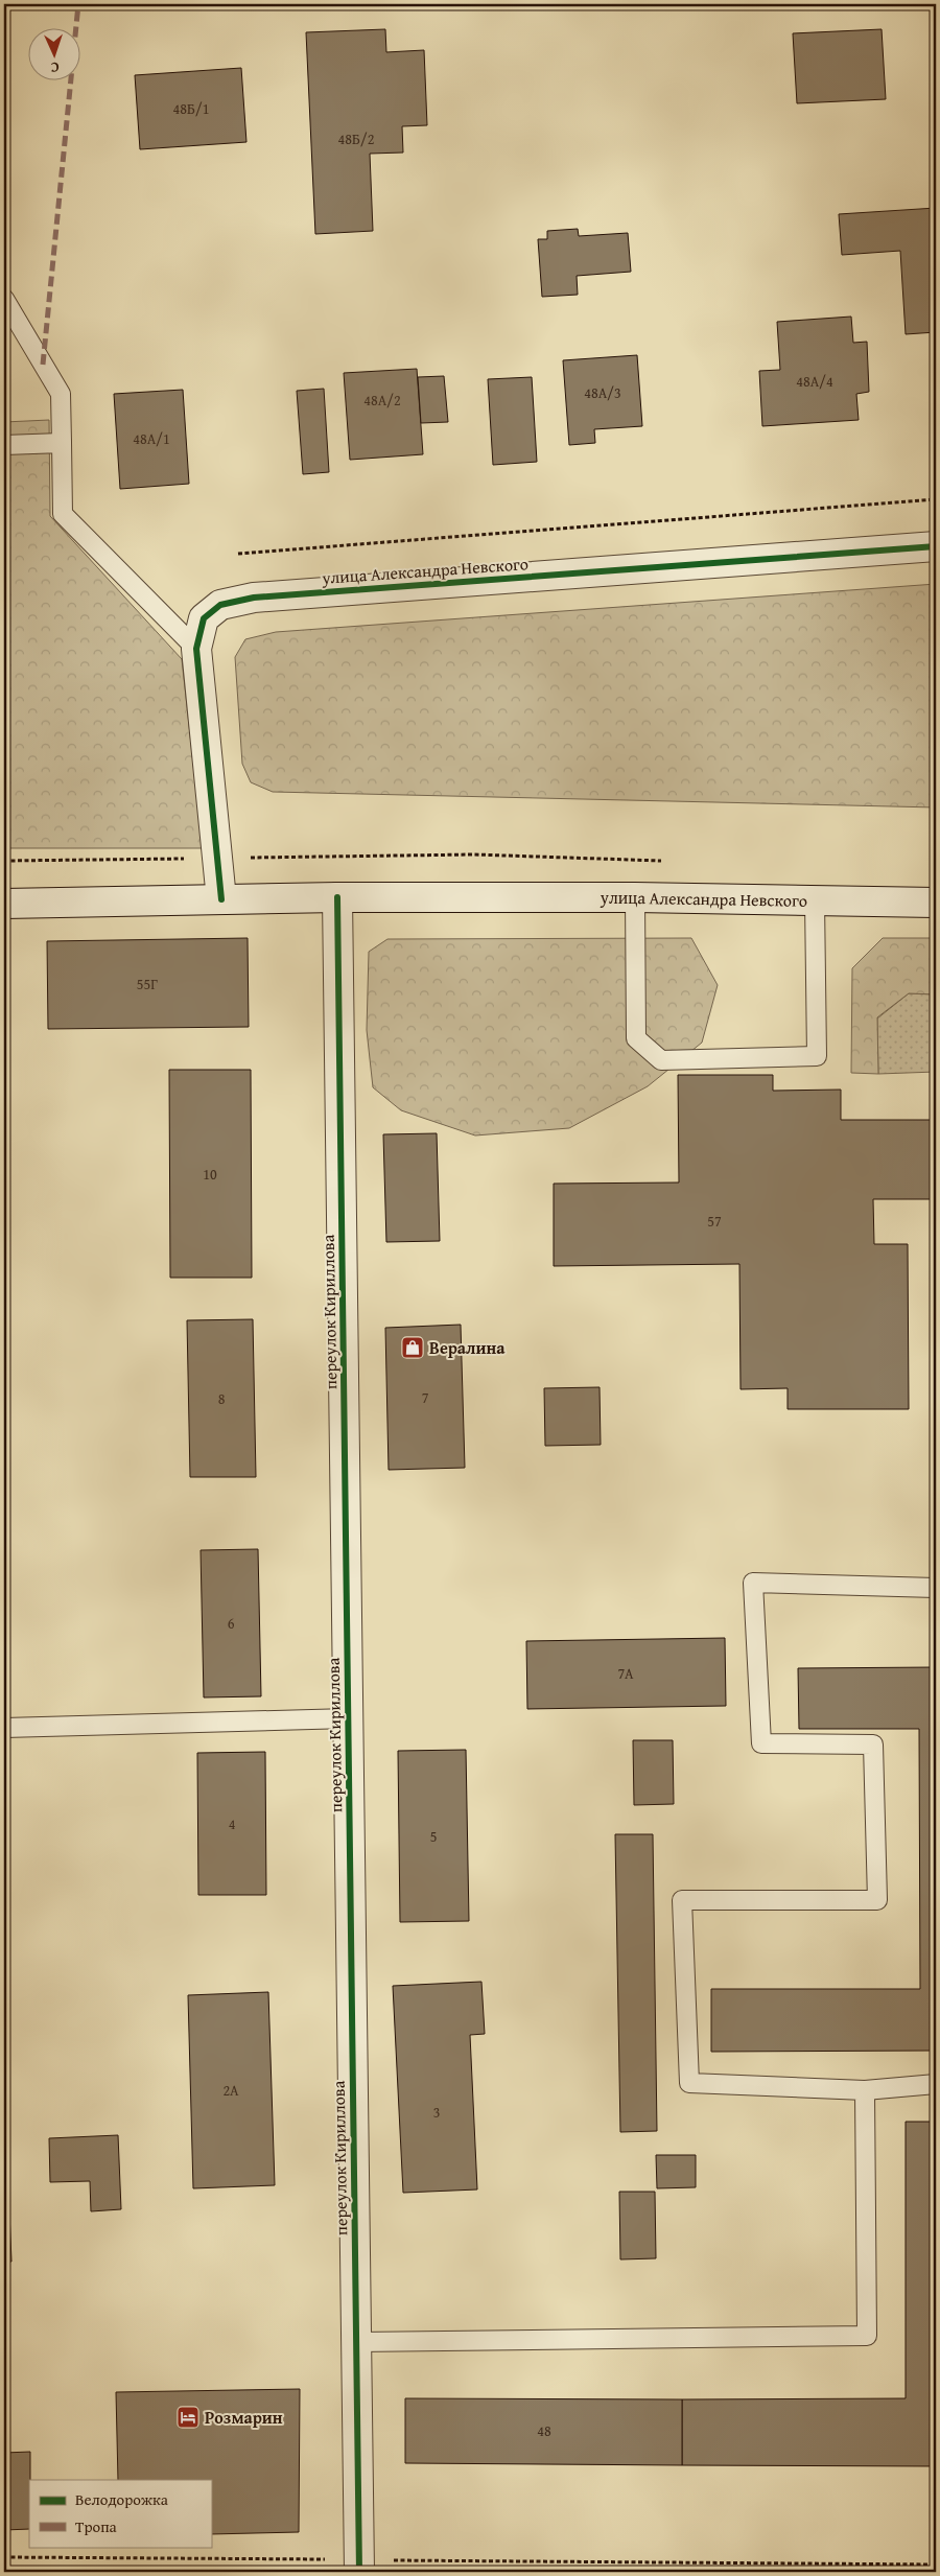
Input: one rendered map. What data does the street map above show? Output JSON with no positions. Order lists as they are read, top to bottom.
{
  "streets": {
    "street": ["улица Александра Невского", "переулок Кириллова"]
  },
  "crossings": [
    ["улица Александра Невского", "переулок Кириллова"]
  ],
  "places": {
    "shop": ["Вералина"],
    "hotel": ["Розмарин"]
  },
  "house_numbers": [
    "48Б/1",
    "48Б/2",
    "48А/4",
    "48А/3",
    "48А/2",
    "48А/1",
    "55Г",
    "10",
    "57",
    "7",
    "8",
    "6",
    "7А",
    "4",
    "5",
    "2А",
    "3",
    "48"
  ],
  "legend": ["Велодорожка", "Тропа"],
  "north": "bottom"
}
